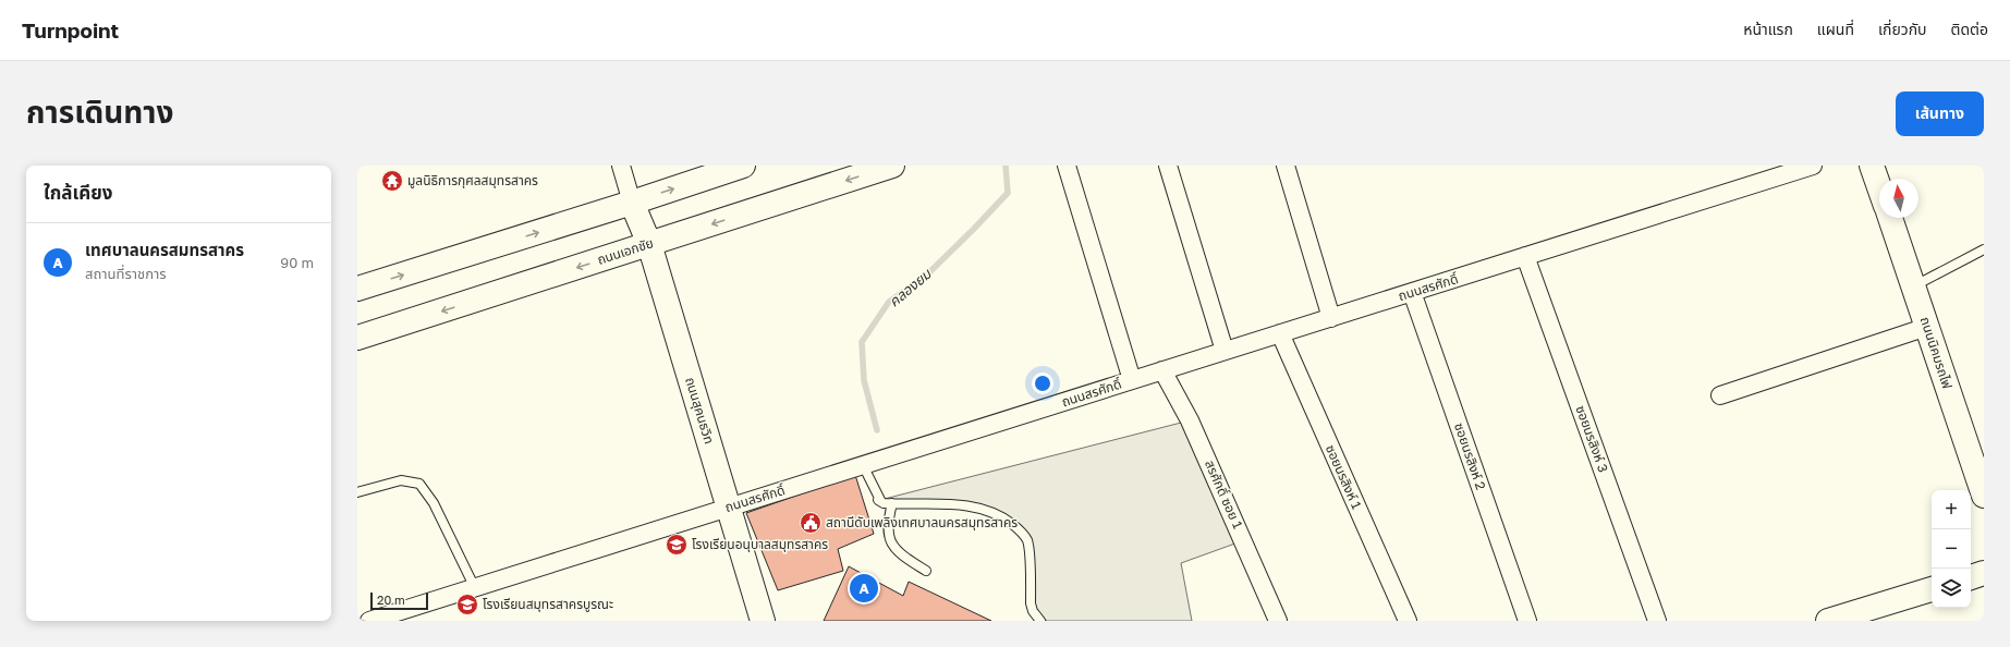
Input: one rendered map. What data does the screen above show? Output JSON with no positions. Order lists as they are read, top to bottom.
{
  "streets": {
    "main road": ["ถนนเอกชัย", "ถนนนิคมรถไฟ", "ถนนสุคนธวิท"],
    "street": [
      "ถนนสรศักดิ์",
      "ซอยนรสิงห์ 3",
      "ซอยนรสิงห์ 2",
      "ซอยนรสิงห์ 1",
      "สรศักดิ์ ซอย 1"
    ]
  },
  "crossings": [
    ["ถนนเอกชัย", "ถนนสุคนธวิท"],
    ["ถนนสรศักดิ์", "ถนนสุคนธวิท"],
    ["ถนนสรศักดิ์", "ซอยนรสิงห์ 3"],
    ["ถนนสรศักดิ์", "ซอยนรสิงห์ 2"],
    ["ถนนสรศักดิ์", "ซอยนรสิงห์ 1"],
    ["ถนนสรศักดิ์", "สรศักดิ์ ซอย 1"]
  ],
  "water": ["คลองยม"],
  "places": {
    "temple": ["มูลนิธิการกุศลสมุทรสาคร"],
    "public building": ["สถานีดับเพลิงเทศบาลนครสมุทรสาคร"],
    "school or university": ["โรงเรียนอนุบาลสมุทรสาคร", "โรงเรียนสมุทรสาครบูรณะ"]
  },
  "scale_bar": "20 m",
  "north": "top",
  "page": {
    "header": "Turnpoint",
    "nav": [
      "หน้าแรก",
      "แผนที่",
      "เกี่ยวกับ",
      "ติดต่อ"
    ],
    "title": "การเดินทาง",
    "buttons": "เส้นทาง",
    "heading": "ใกล้เคียง",
    "list": [
      {
        "mark": "A",
        "name": "เทศบาลนครสมทรสาคร",
        "note": "สถานที่ราชการ",
        "value": "90 m"
      }
    ],
    "map_buttons": ["+", "−"],
    "pins": "A",
    "scale": "20 m"
  }
}
